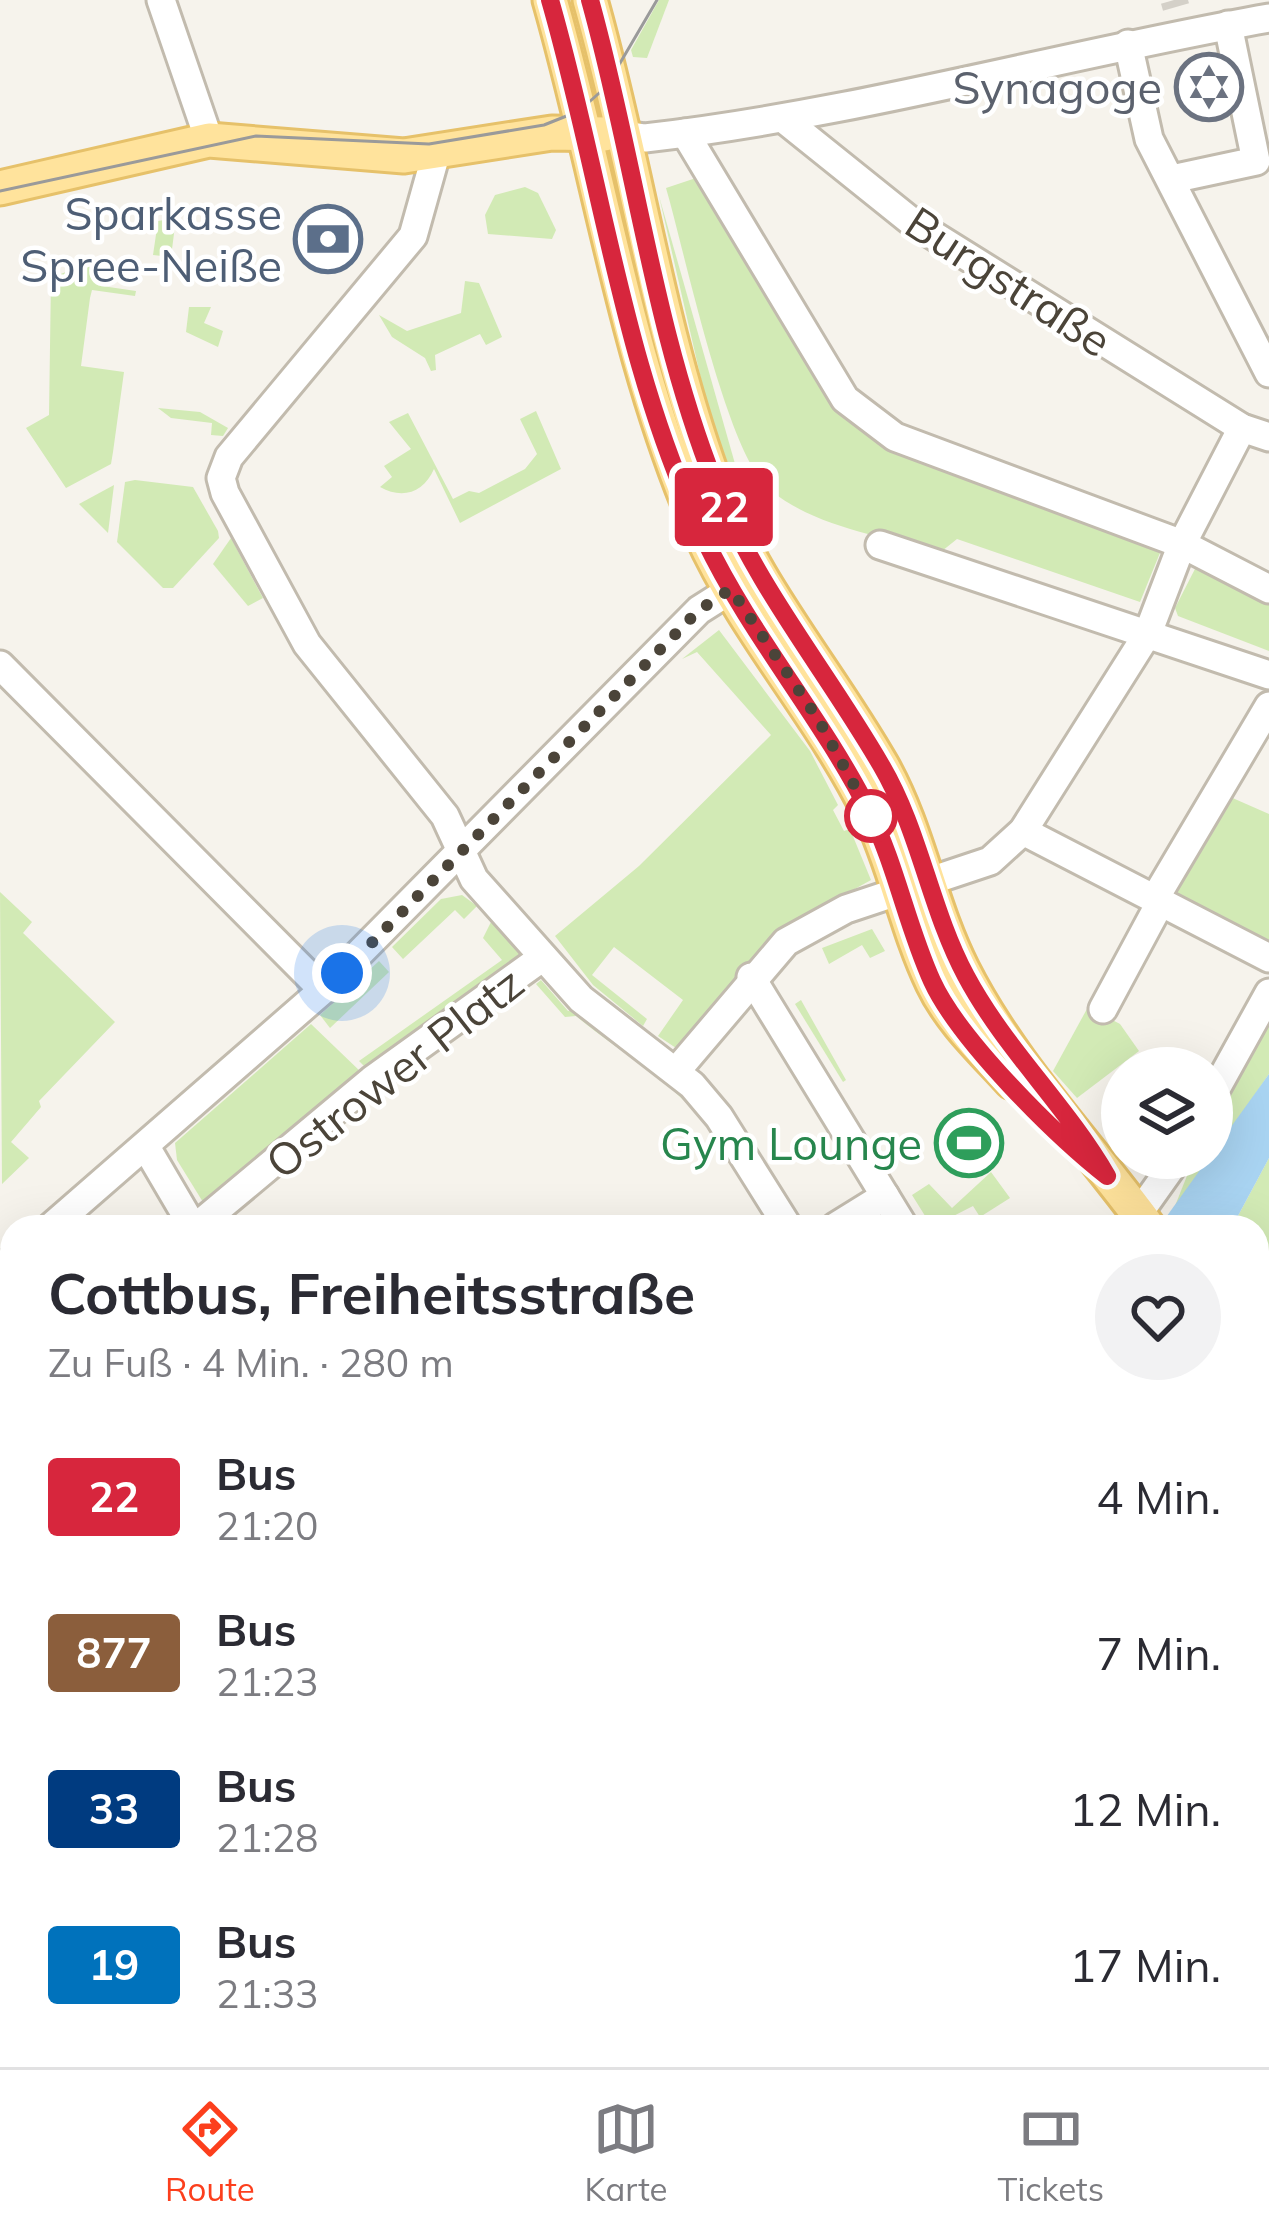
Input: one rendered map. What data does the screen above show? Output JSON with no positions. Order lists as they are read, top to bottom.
{
  "streets": {
    "street": ["Burgstraße", "Ostrower Platz"]
  },
  "places": {
    "synagogue": ["Synagoge"],
    "bank": ["Sparkasse Spree-Neiße"],
    "sports": ["Gym Lounge"]
  },
  "lines": ["bus line 22"],
  "page": {
    "on_map": "22",
    "heading": ["Cottbus, Freiheitsstraße", "Zu Fuß · 4 Min. · 280 m"],
    "list": [
      {
        "mark": "22",
        "name": "Bus",
        "note": "21:20",
        "value": "4 Min."
      },
      {
        "mark": "877",
        "name": "Bus",
        "note": "21:23",
        "value": "7 Min."
      },
      {
        "mark": "33",
        "name": "Bus",
        "note": "21:28",
        "value": "12 Min."
      },
      {
        "mark": "19",
        "name": "Bus",
        "note": "21:33",
        "value": "17 Min."
      }
    ],
    "tabs": ["Route", "Karte", "Tickets"]
  }
}
